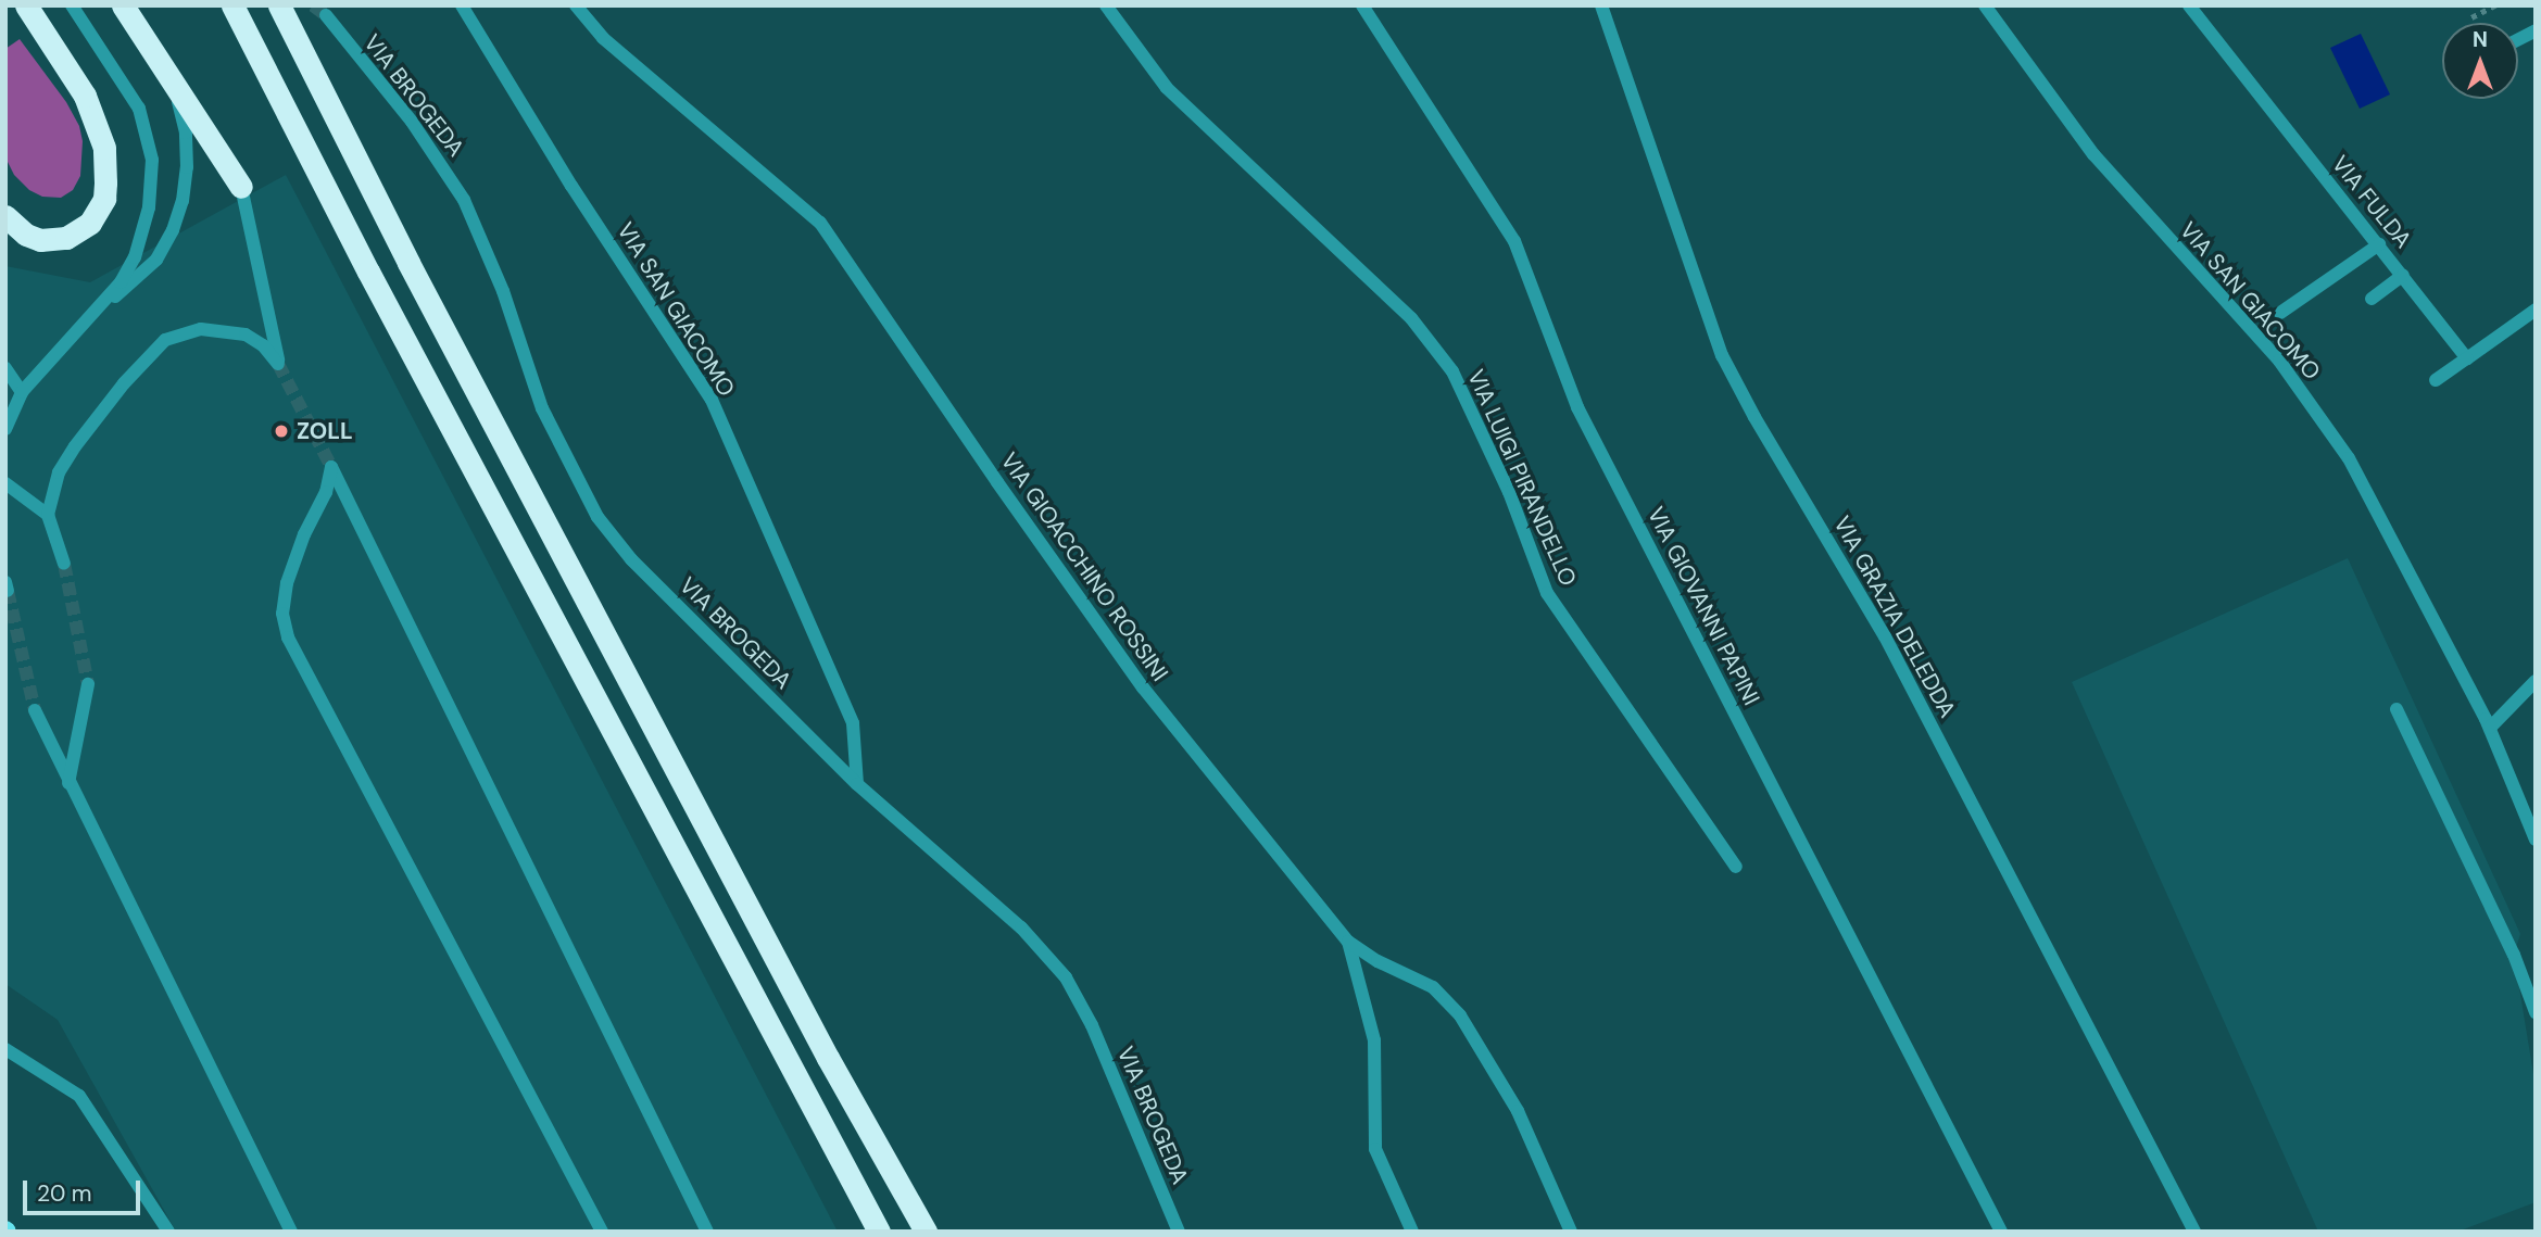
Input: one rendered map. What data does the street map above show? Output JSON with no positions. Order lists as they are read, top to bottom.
{
  "streets": {
    "street": [
      "VIA BROGEDA",
      "VIA FULDA",
      "VIA SAN GIACOMO",
      "VIA LUIGI PIRANDELLO",
      "VIA GIOACCHINO ROSSINI",
      "VIA GIOVANNI PAPINI",
      "VIA GRAZIA DELEDDA"
    ]
  },
  "crossings": [
    ["VIA BROGEDA", "VIA SAN GIACOMO"]
  ],
  "places": ["ZOLL"],
  "scale_bar": "20 m",
  "north": "top"
}
